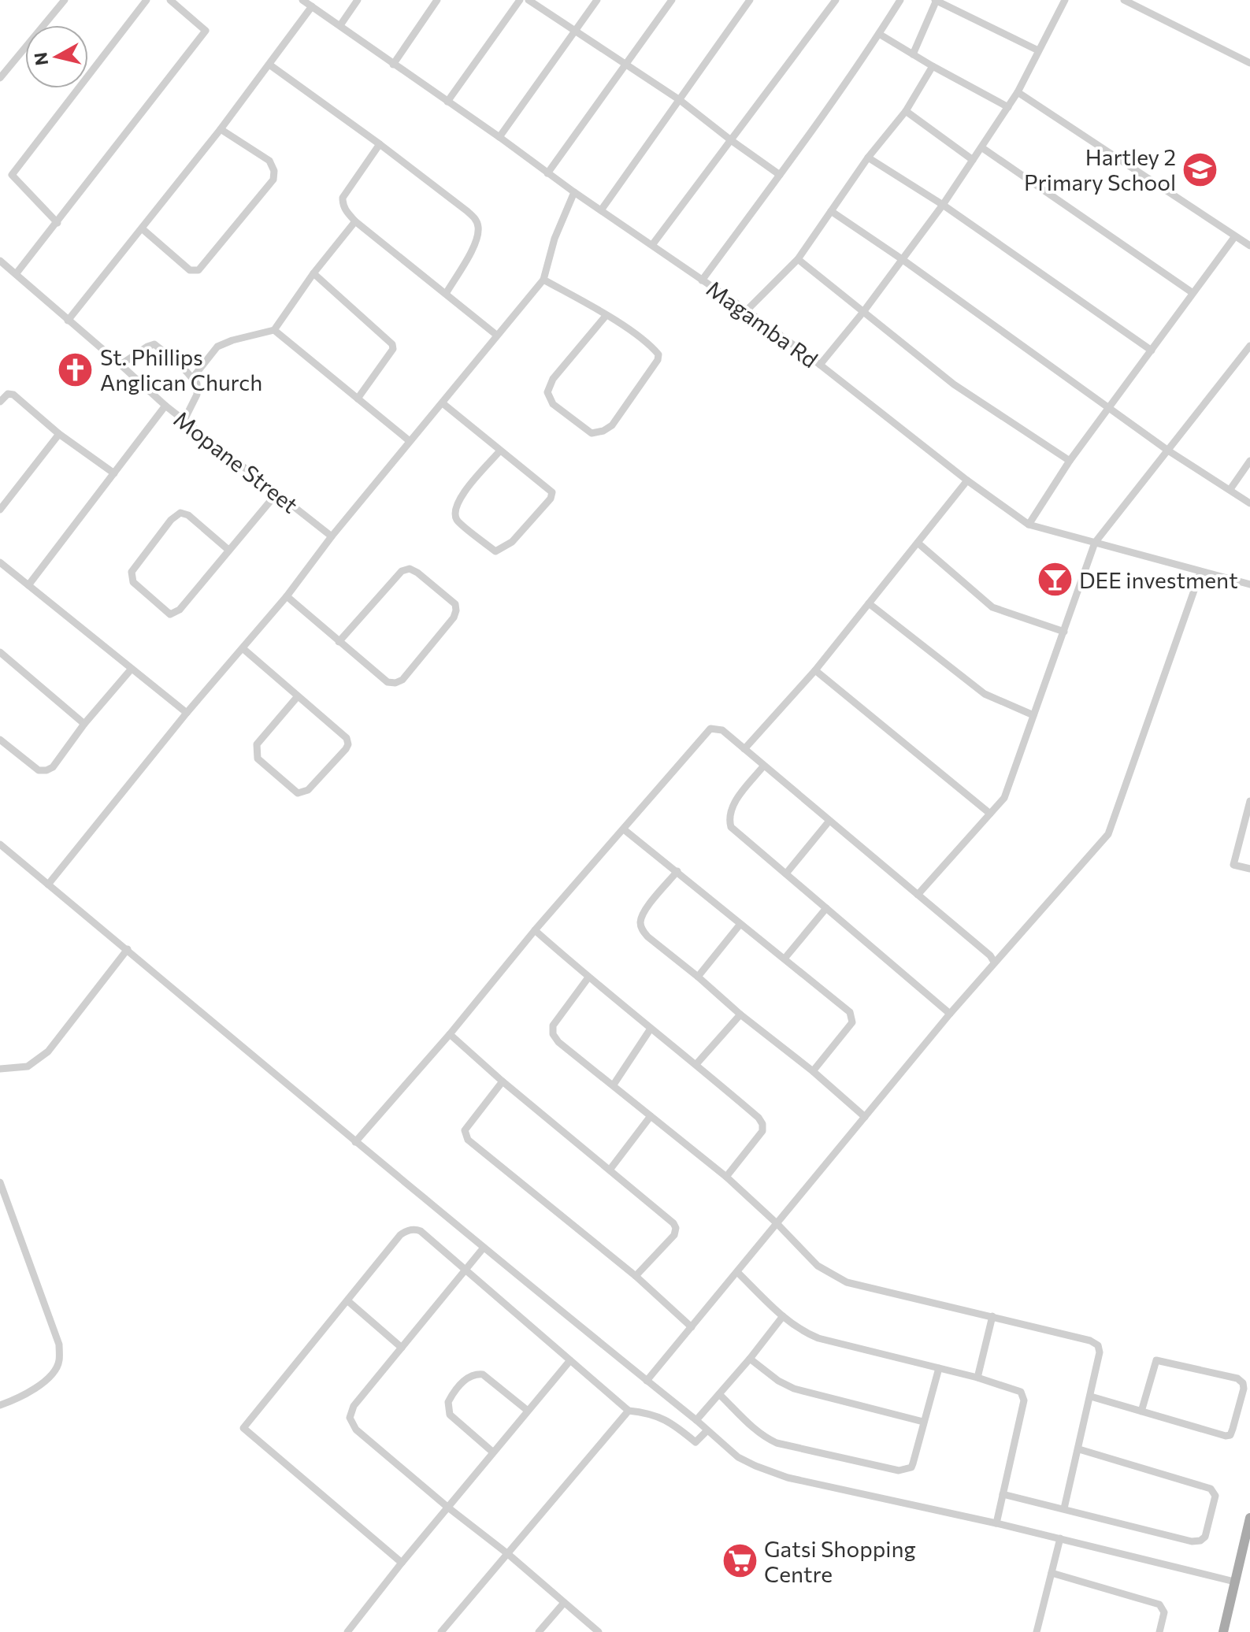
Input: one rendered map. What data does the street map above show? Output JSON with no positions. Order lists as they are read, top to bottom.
{
  "streets": {
    "street": ["Magamba Rd", "Mopane Street"]
  },
  "places": {
    "school or university": ["Hartley 2 Primary School"],
    "church": ["St. Phillips Anglican Church"],
    "bar": ["DEE investment"],
    "supermarket": ["Gatsi Shopping Centre"]
  },
  "north": "left"
}
